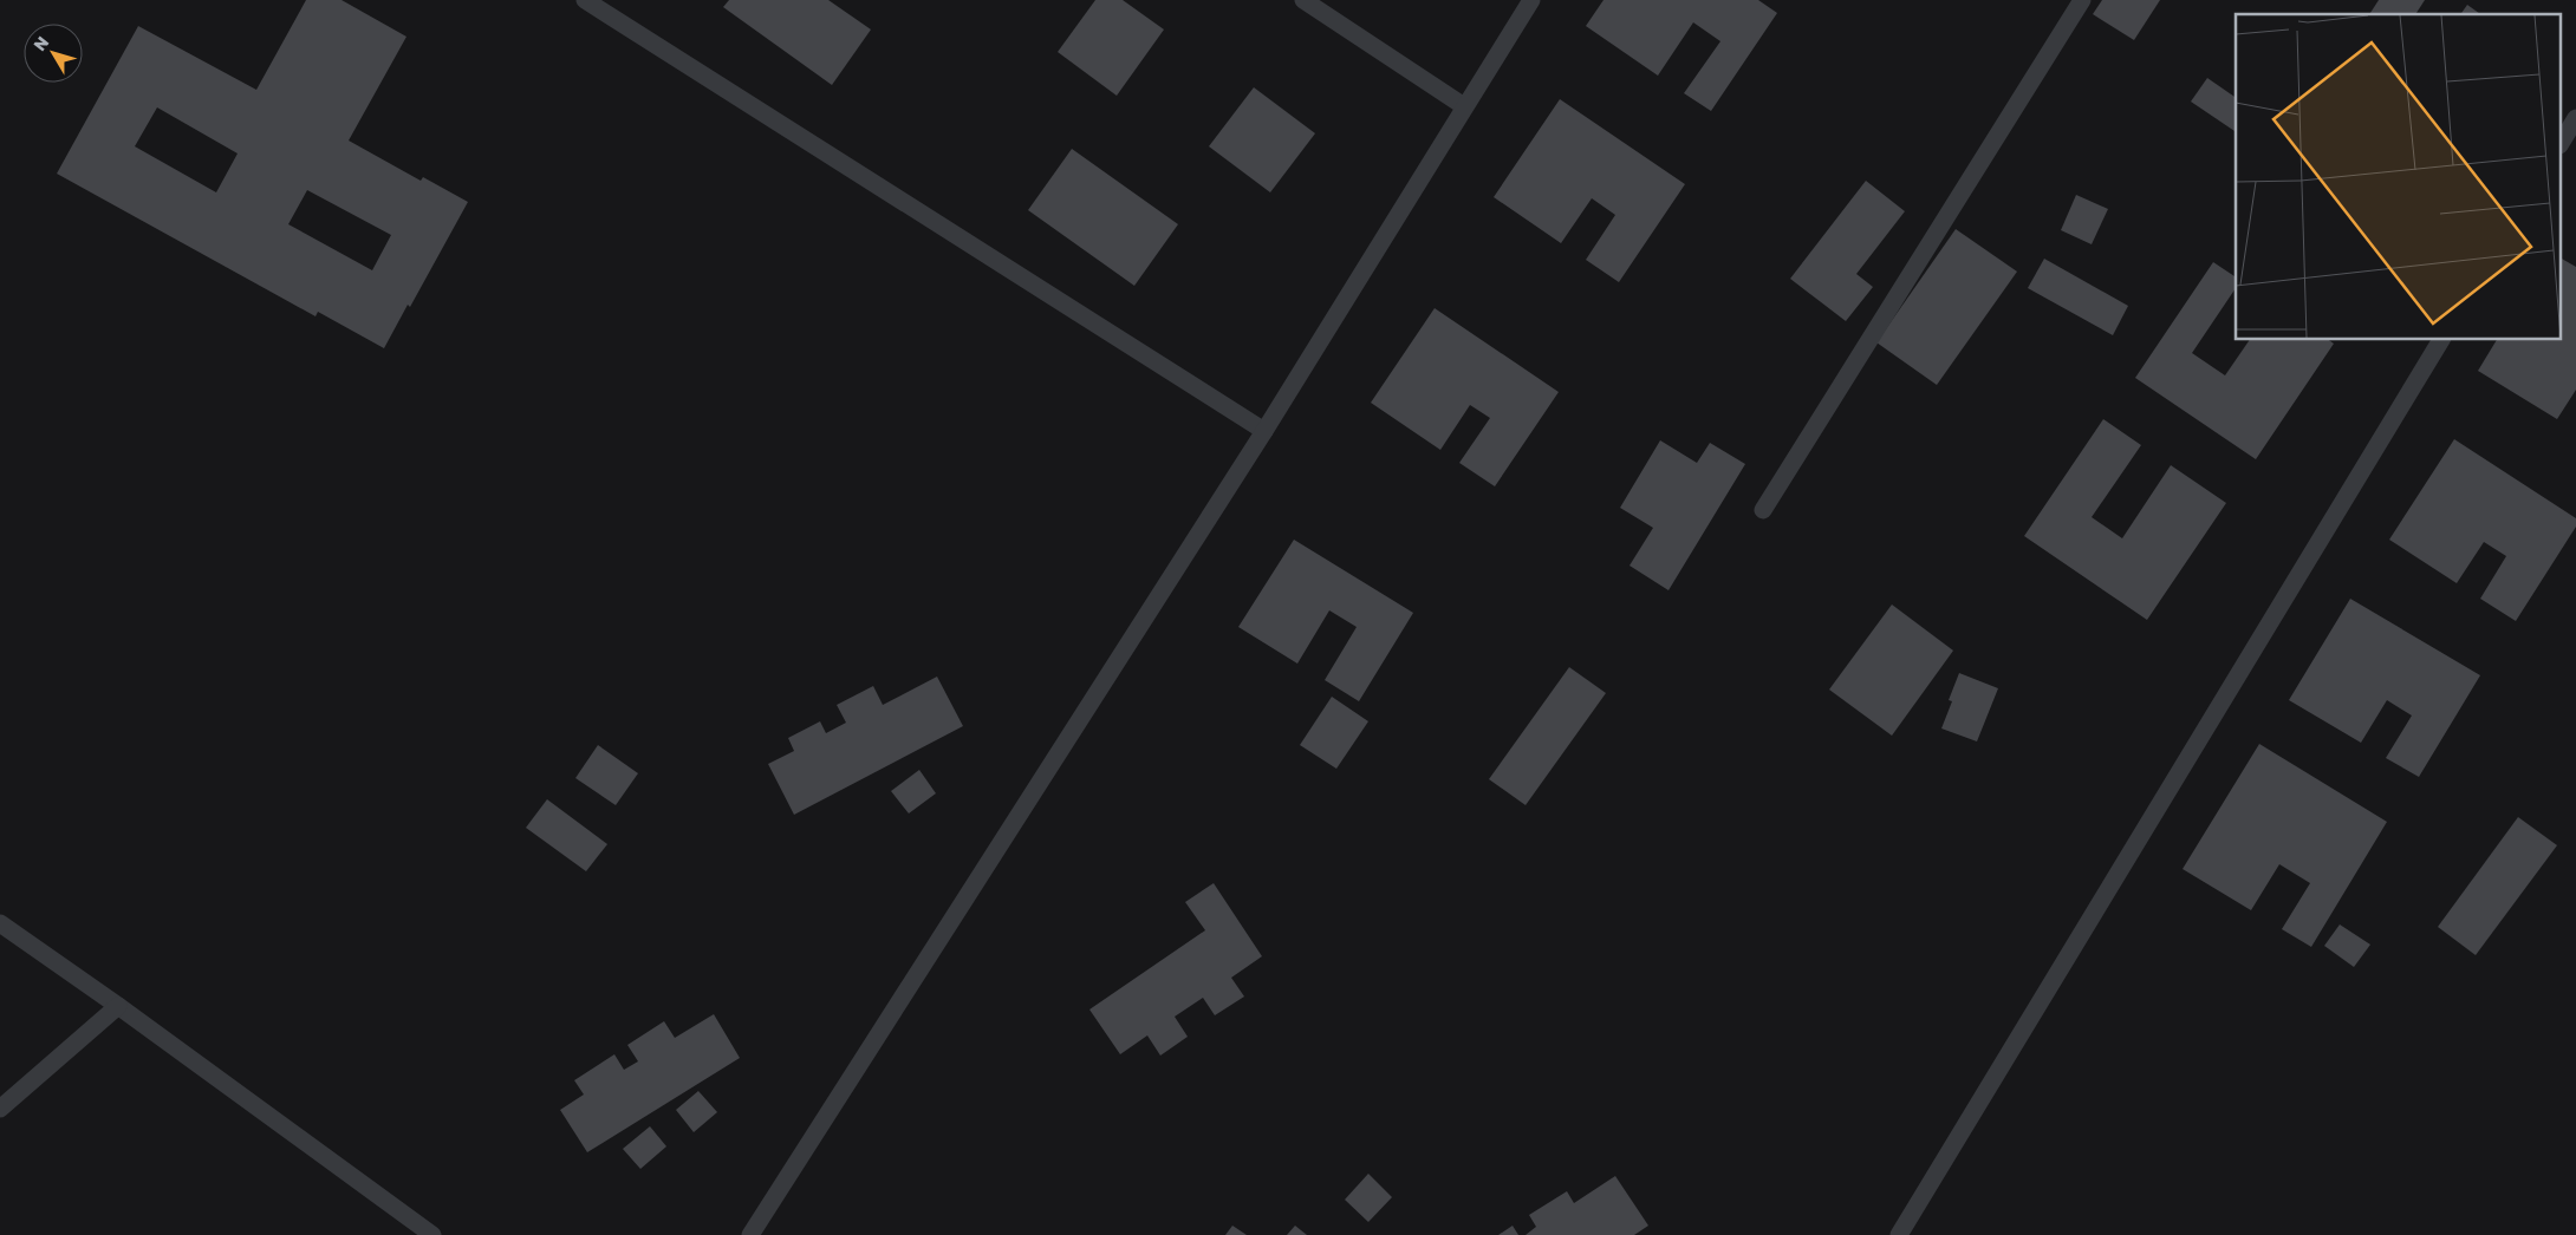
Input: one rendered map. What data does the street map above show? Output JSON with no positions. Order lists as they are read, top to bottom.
{
  "north": "top left"
}
